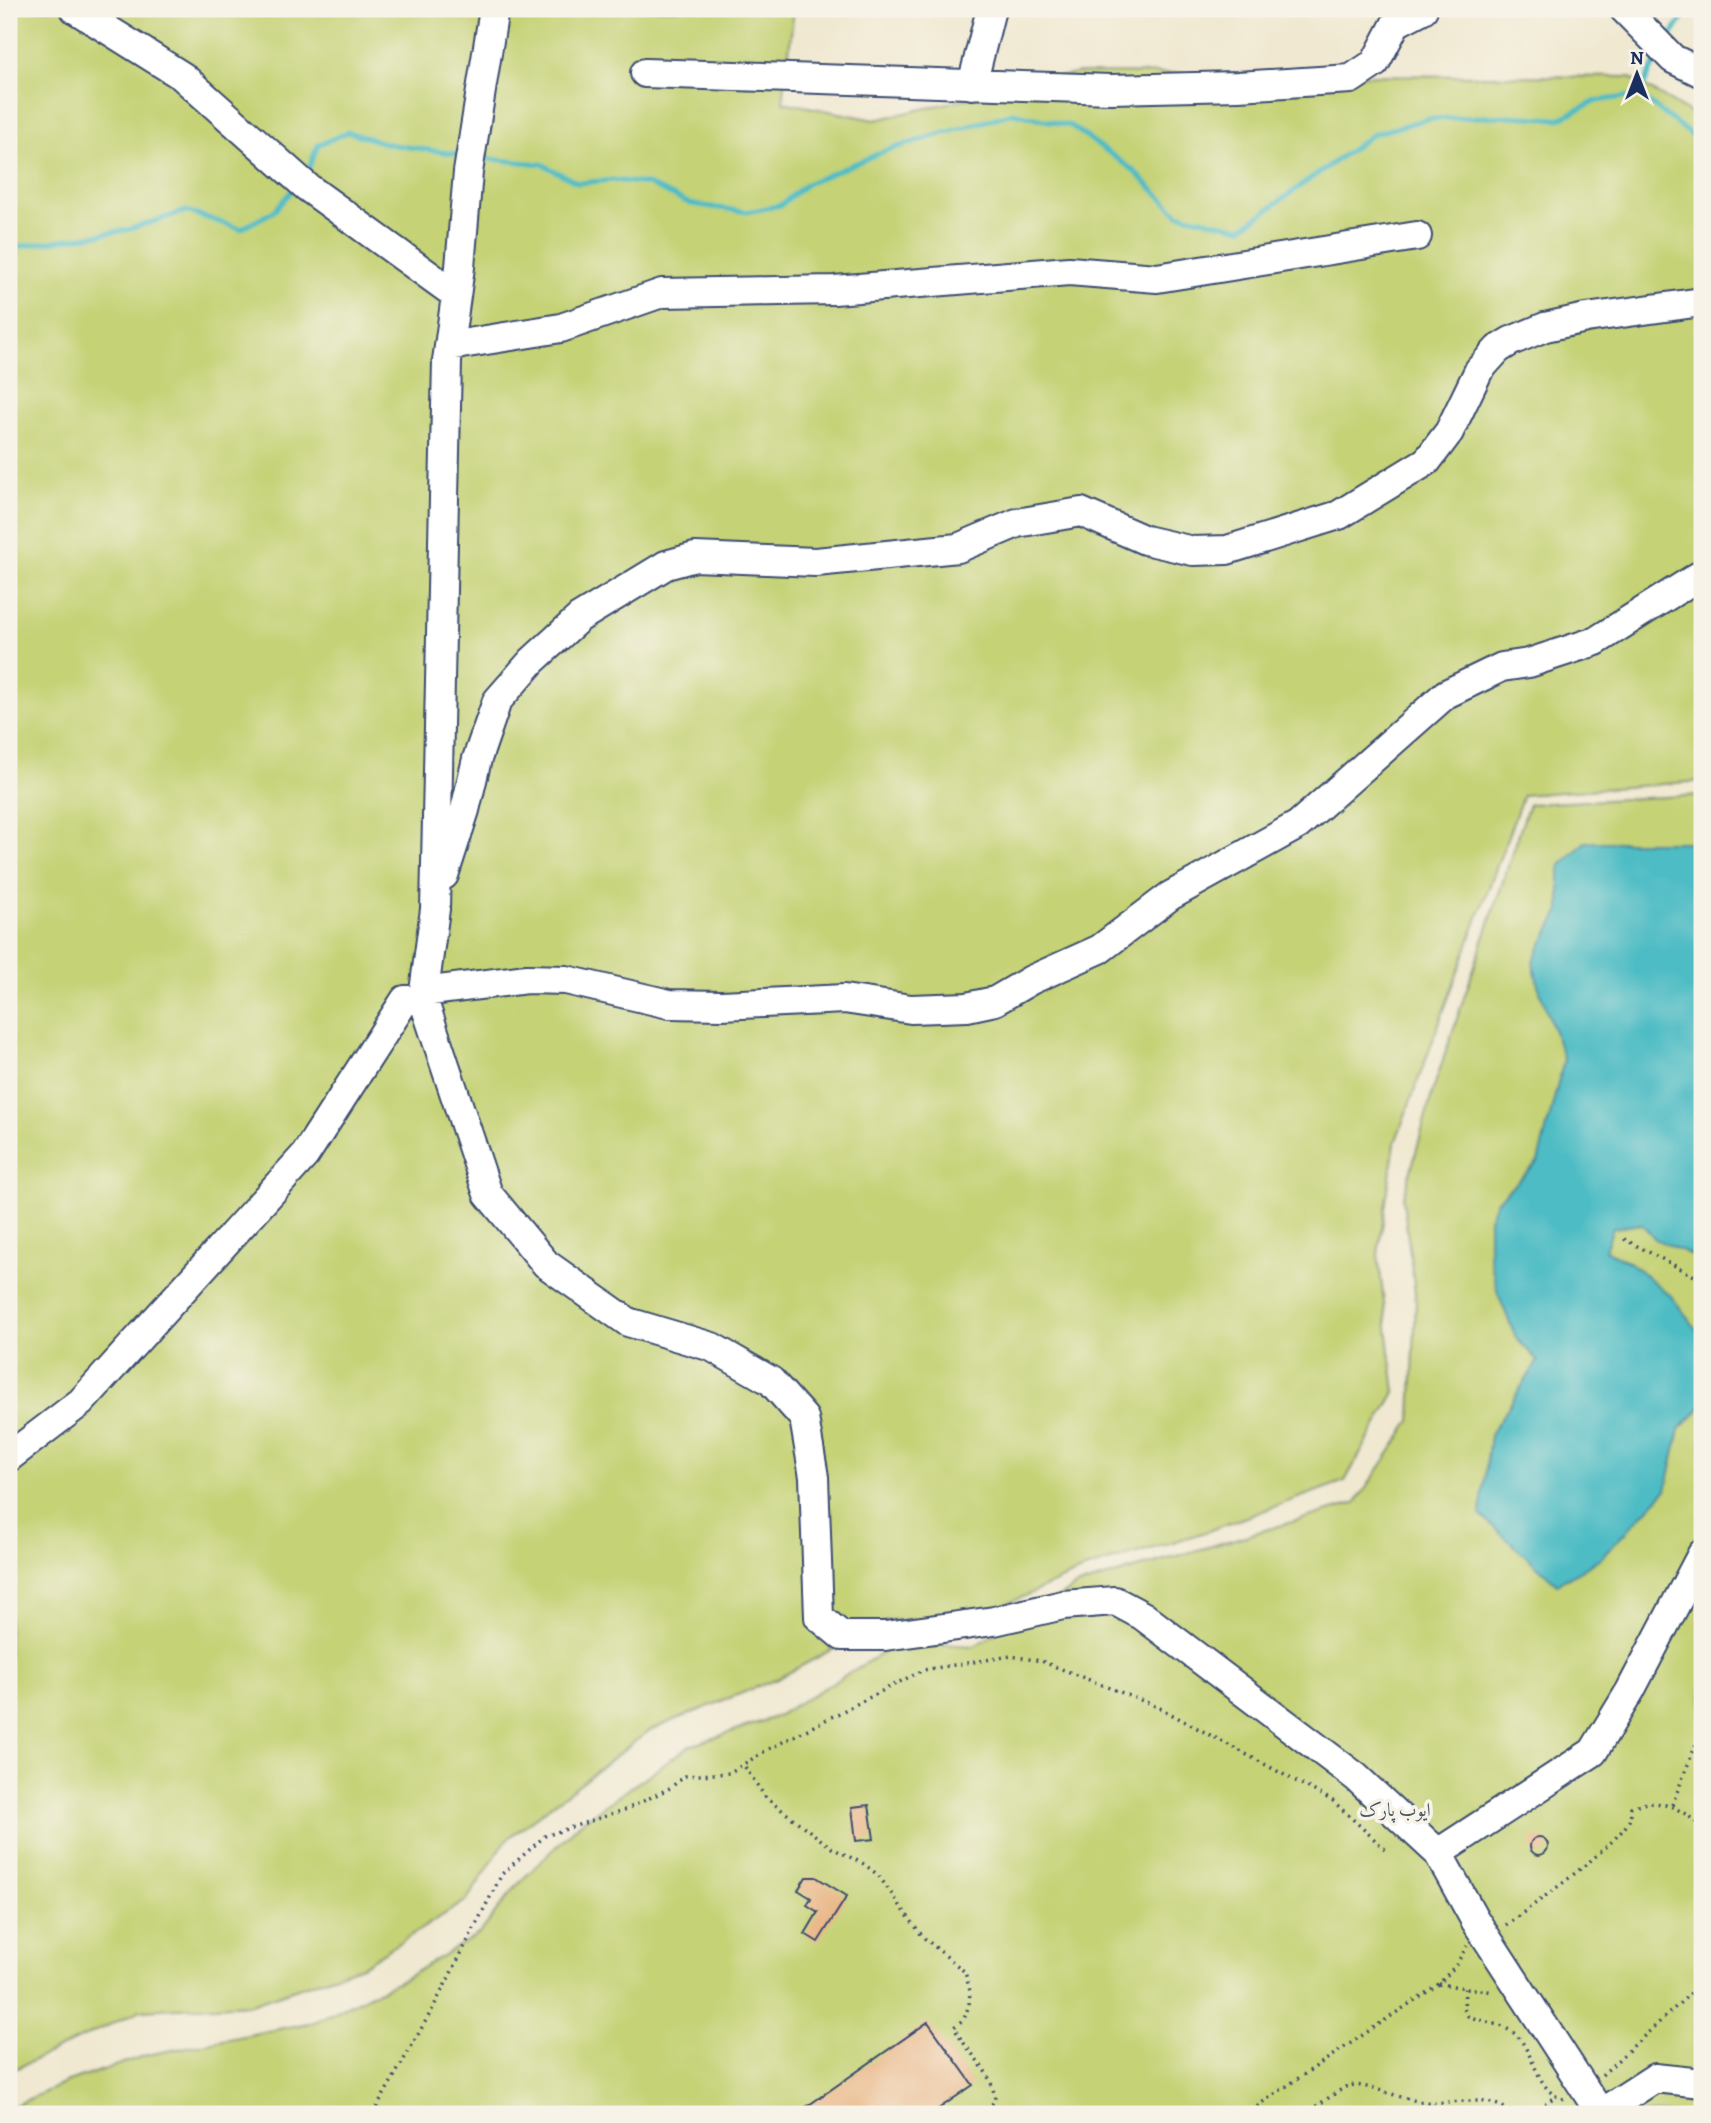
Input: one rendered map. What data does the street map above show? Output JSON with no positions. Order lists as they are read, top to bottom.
{
  "parks": ["ایوب پارک"],
  "north": "top"
}
